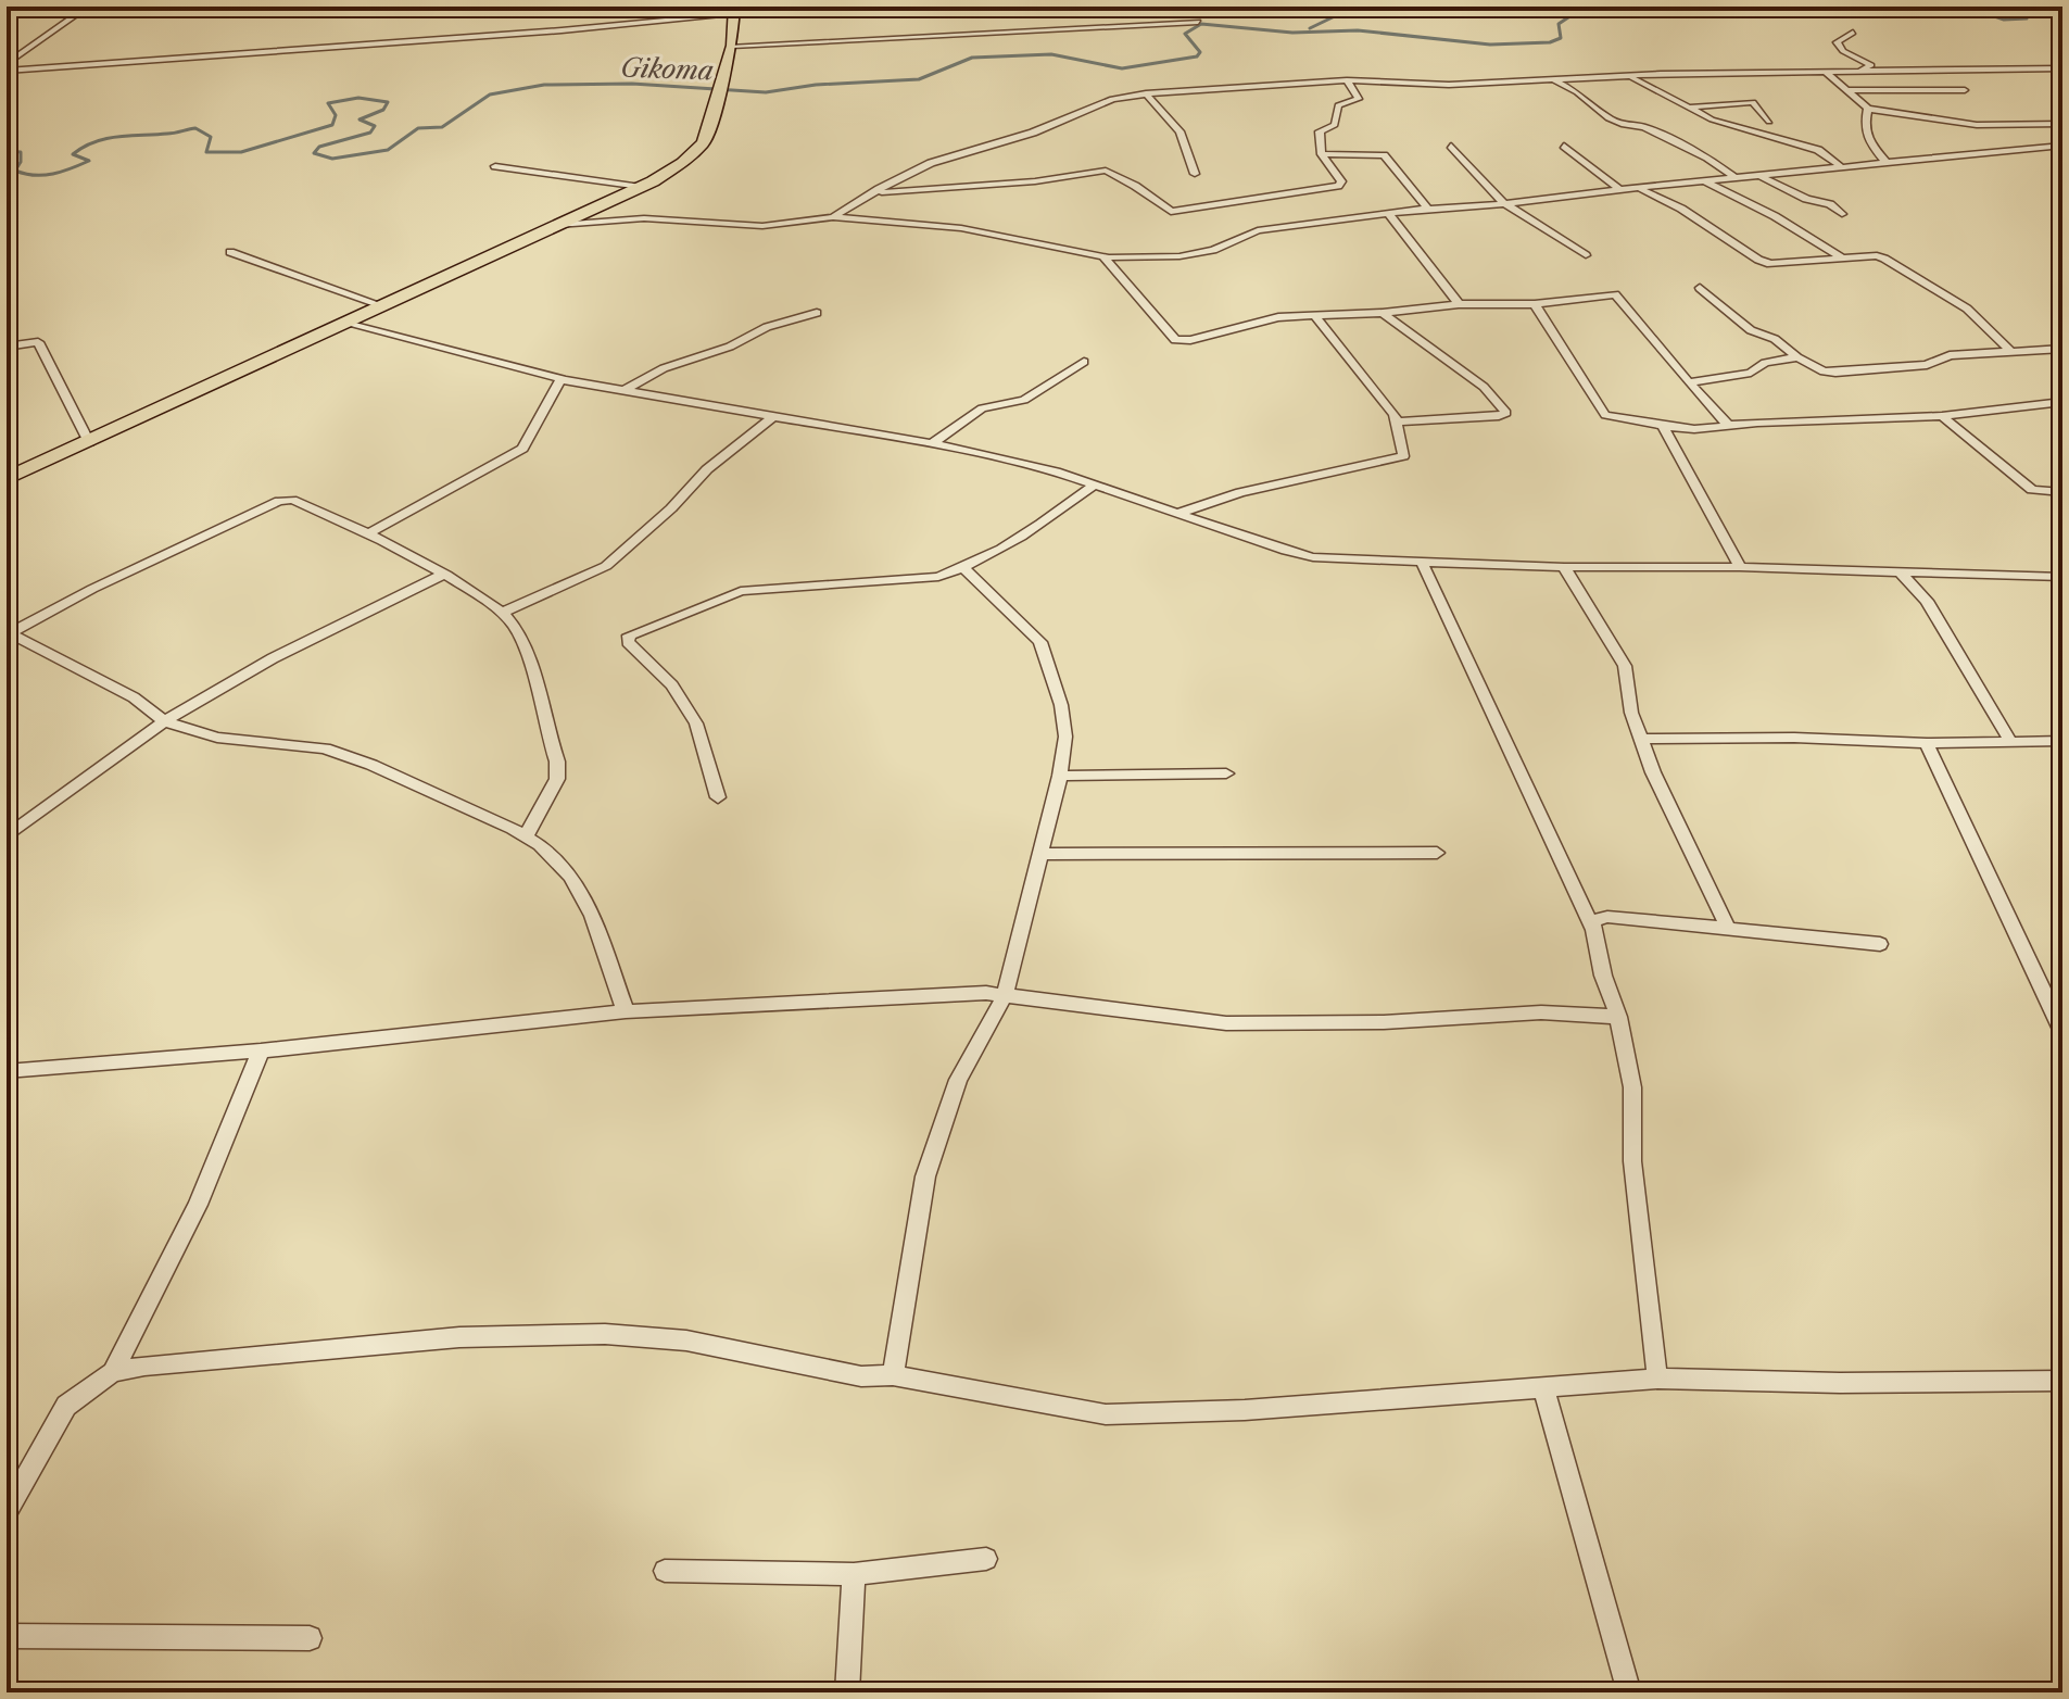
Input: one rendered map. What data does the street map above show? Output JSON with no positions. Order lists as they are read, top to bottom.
{
  "water": ["Gikoma"]
}
